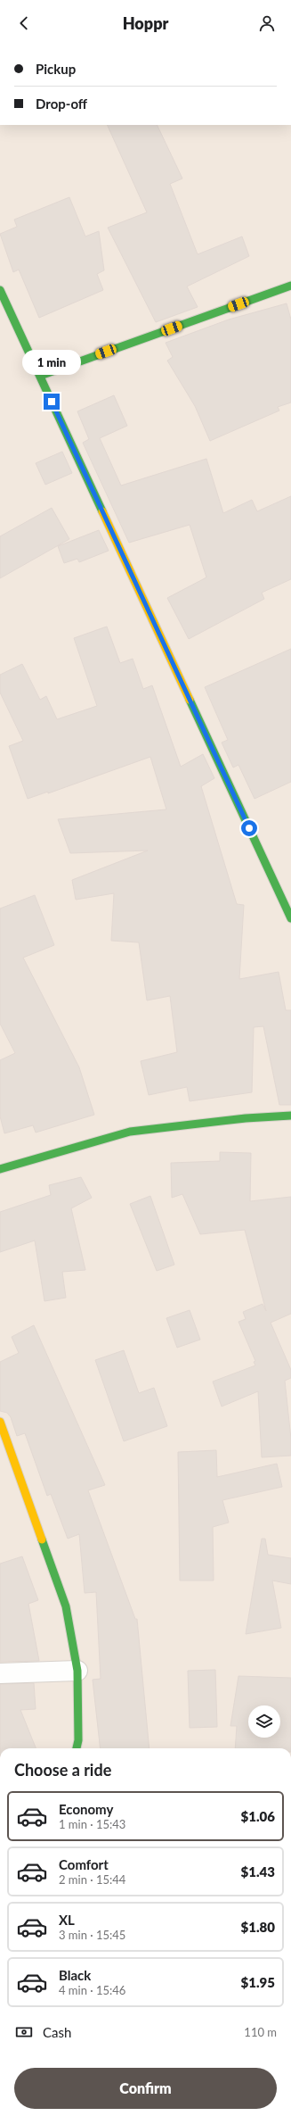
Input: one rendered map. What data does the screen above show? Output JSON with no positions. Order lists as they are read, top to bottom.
{
  "page": {
    "header": "Hoppr",
    "banner": ["Pickup", "Drop-off"],
    "bubble": "1 min",
    "heading": "Choose a ride",
    "list": [
      {
        "name": "Economy",
        "note": "1 min · 15:43",
        "value": "$1.06"
      },
      {
        "name": "Comfort",
        "note": "2 min · 15:44",
        "value": "$1.43"
      },
      {
        "name": "XL",
        "note": "3 min · 15:45",
        "value": "$1.80"
      },
      {
        "name": "Black",
        "note": "4 min · 15:46",
        "value": "$1.95"
      }
    ],
    "pay": ["Cash", "110 m"],
    "buttons": "Confirm"
  }
}
